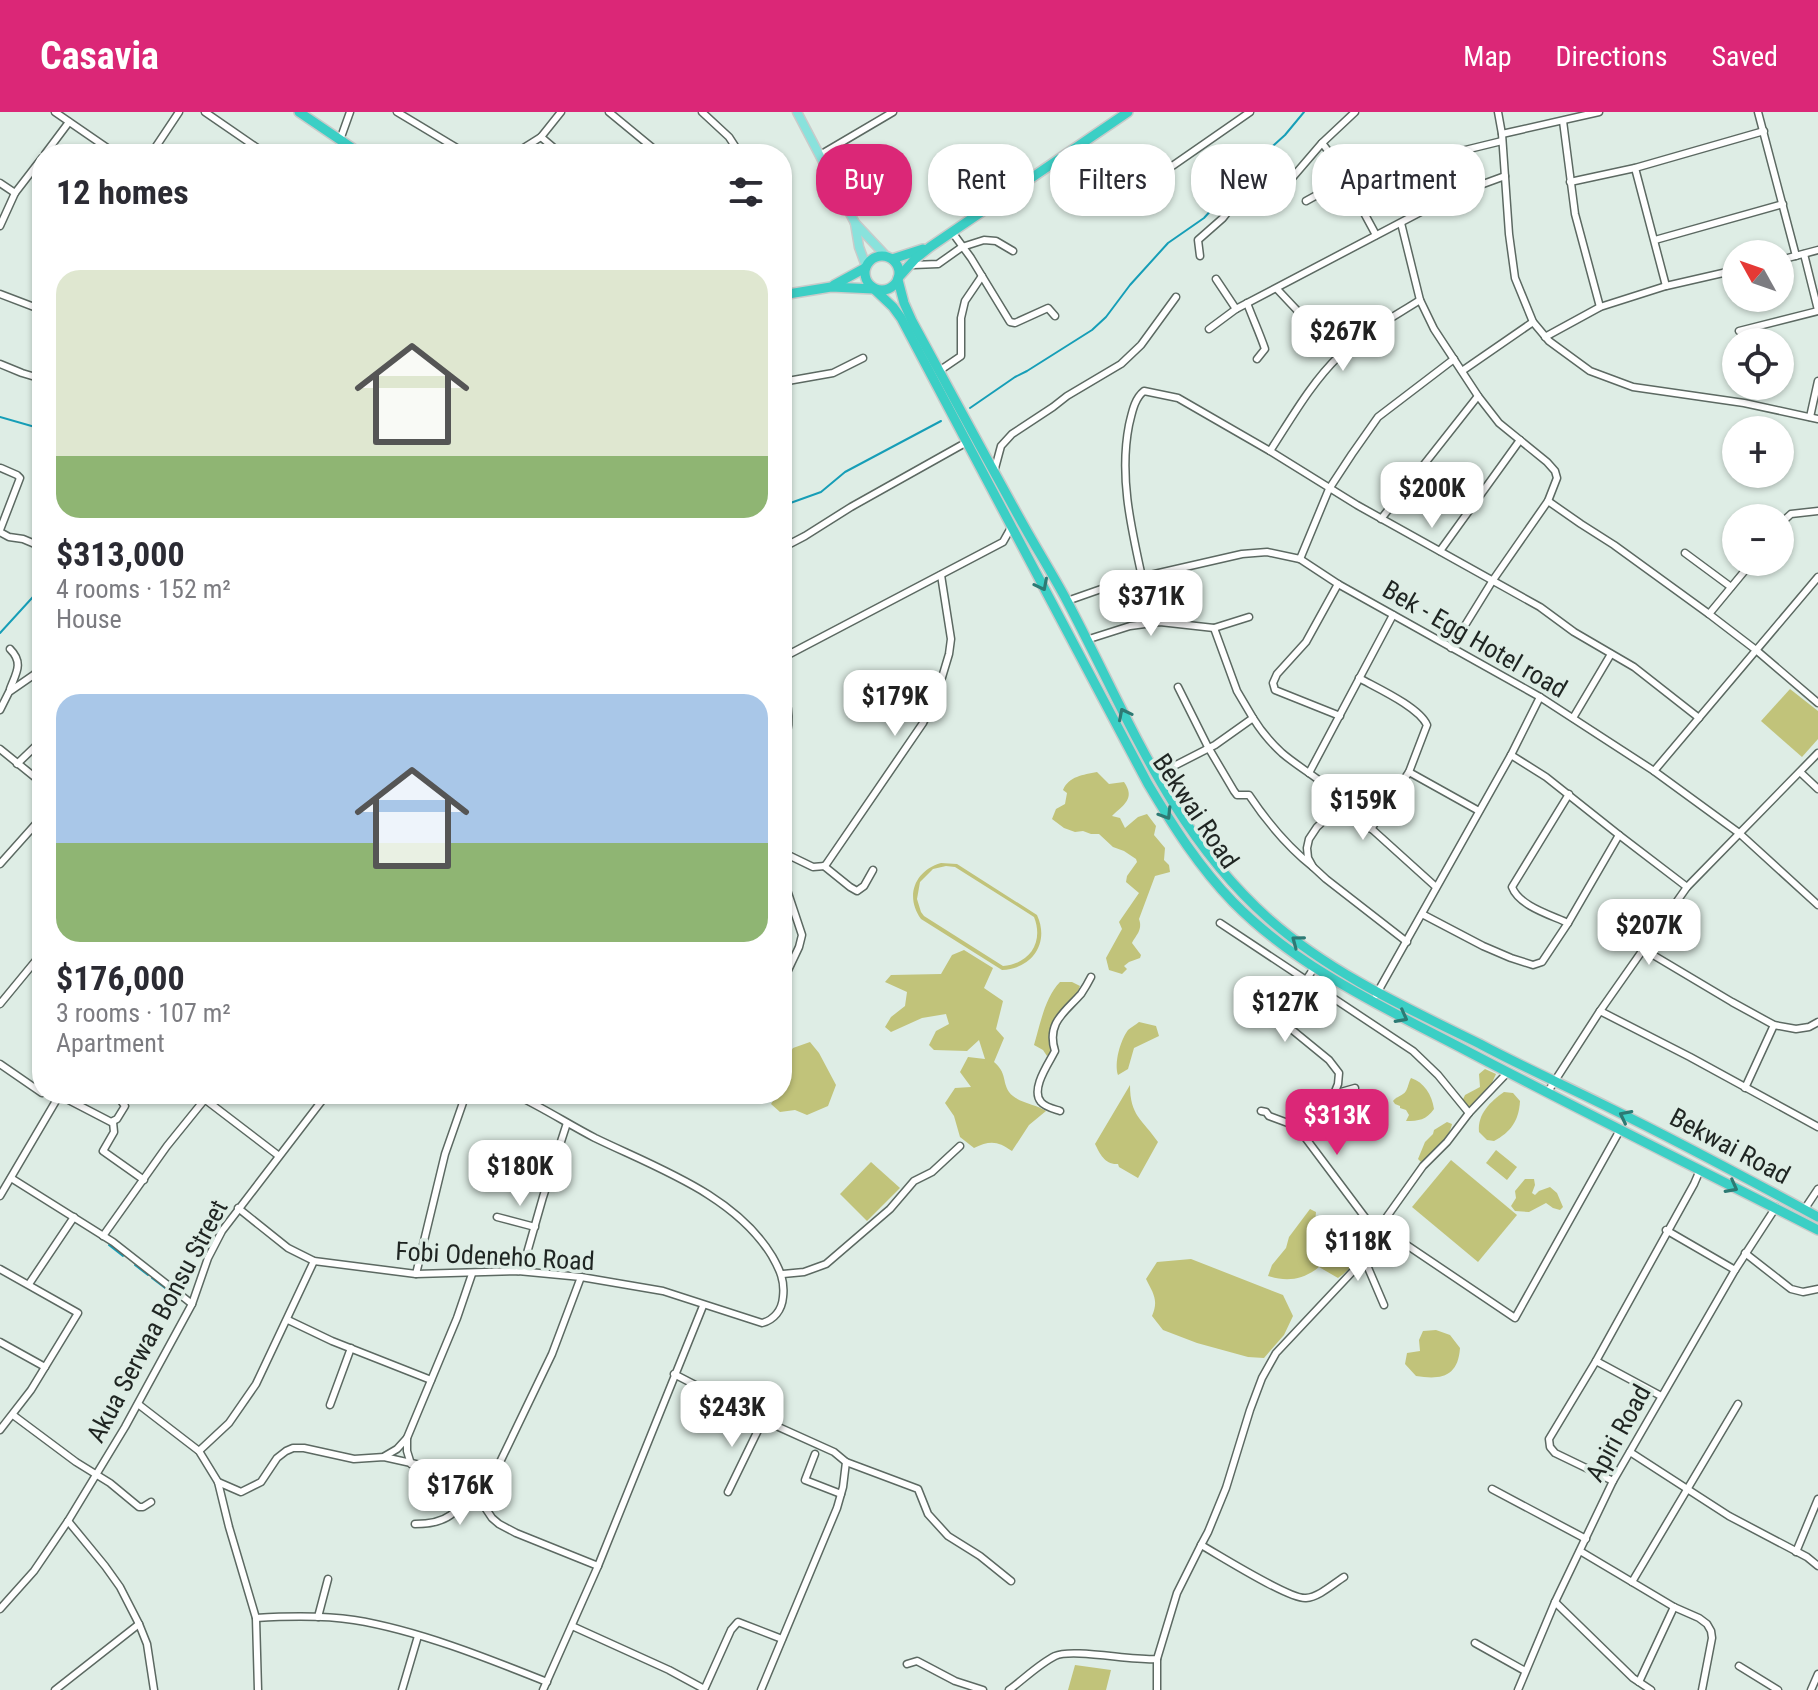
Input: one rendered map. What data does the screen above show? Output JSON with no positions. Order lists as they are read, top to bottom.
{
  "streets": {
    "highway": ["Bekwai Road"],
    "street": [
      "Bek - Egg Hotel road",
      "Fobi Odeneho Road",
      "Akua Serwaa Bonsu Street",
      "Apiri Road"
    ]
  },
  "crossings": [
    ["Bek - Egg Hotel road", "Bekwai Road"],
    ["Bekwai Road", "Apiri Road"],
    ["Fobi Odeneho Road", "Akua Serwaa Bonsu Street"]
  ],
  "north": "top left",
  "page": {
    "header": "Casavia",
    "nav": ["Map", "Directions", "Saved"],
    "chip": [
      "Buy",
      "Rent",
      "Filters",
      "New",
      "Apartment"
    ],
    "heading": "12 homes",
    "map_buttons": ["+", "−"],
    "list": [
      {
        "name": "$313,000",
        "note": "4 rooms · 152 m² · House"
      },
      {
        "name": "$176,000",
        "note": "3 rooms · 107 m² · Apartment"
      }
    ],
    "price": [
      "$267K",
      "$200K",
      "$371K",
      "$179K",
      "$159K",
      "$207K",
      "$127K",
      "$313K",
      "$180K",
      "$118K",
      "$243K",
      "$176K"
    ]
  }
}
